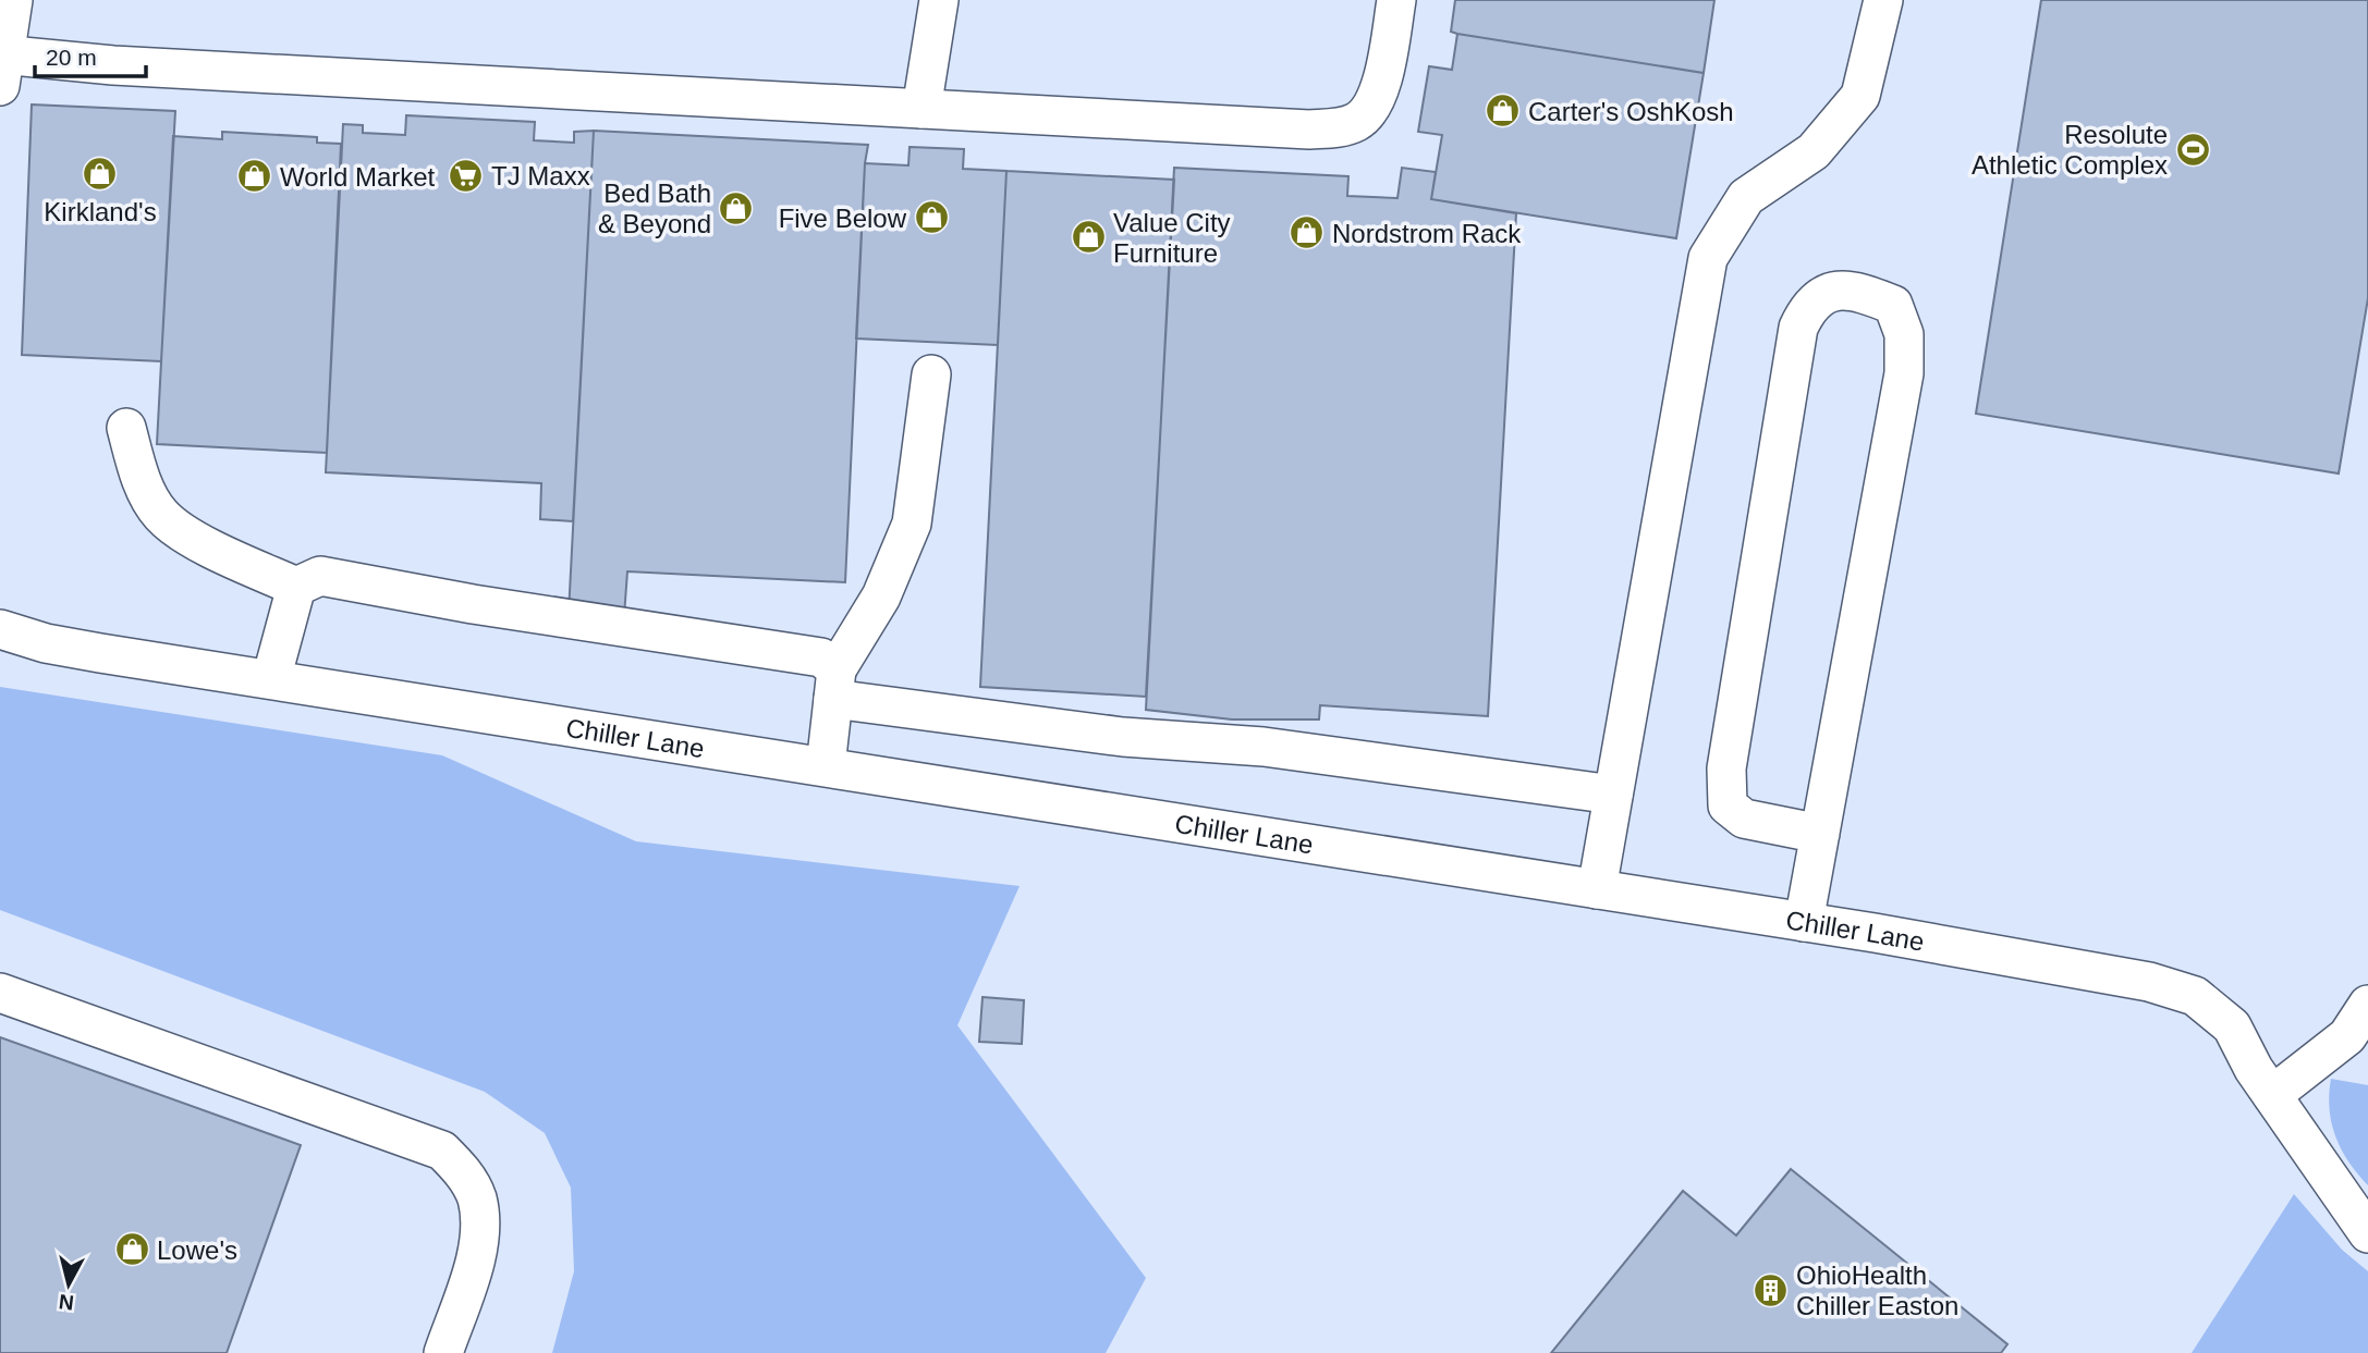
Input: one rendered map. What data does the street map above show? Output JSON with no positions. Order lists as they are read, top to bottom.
{
  "streets": {
    "street": ["Chiller Lane"]
  },
  "places": {
    "shop": [
      "Carter's OshKosh",
      "Kirkland's",
      "World Market",
      "Bed Bath & Beyond",
      "Five Below",
      "Nordstrom Rack",
      "Value City Furniture",
      "Lowe's"
    ],
    "sports": ["Resolute Athletic Complex"],
    "supermarket": ["TJ Maxx"],
    "building": ["OhioHealth Chiller Easton"]
  },
  "scale_bar": "20 m",
  "north": "bottom"
}
